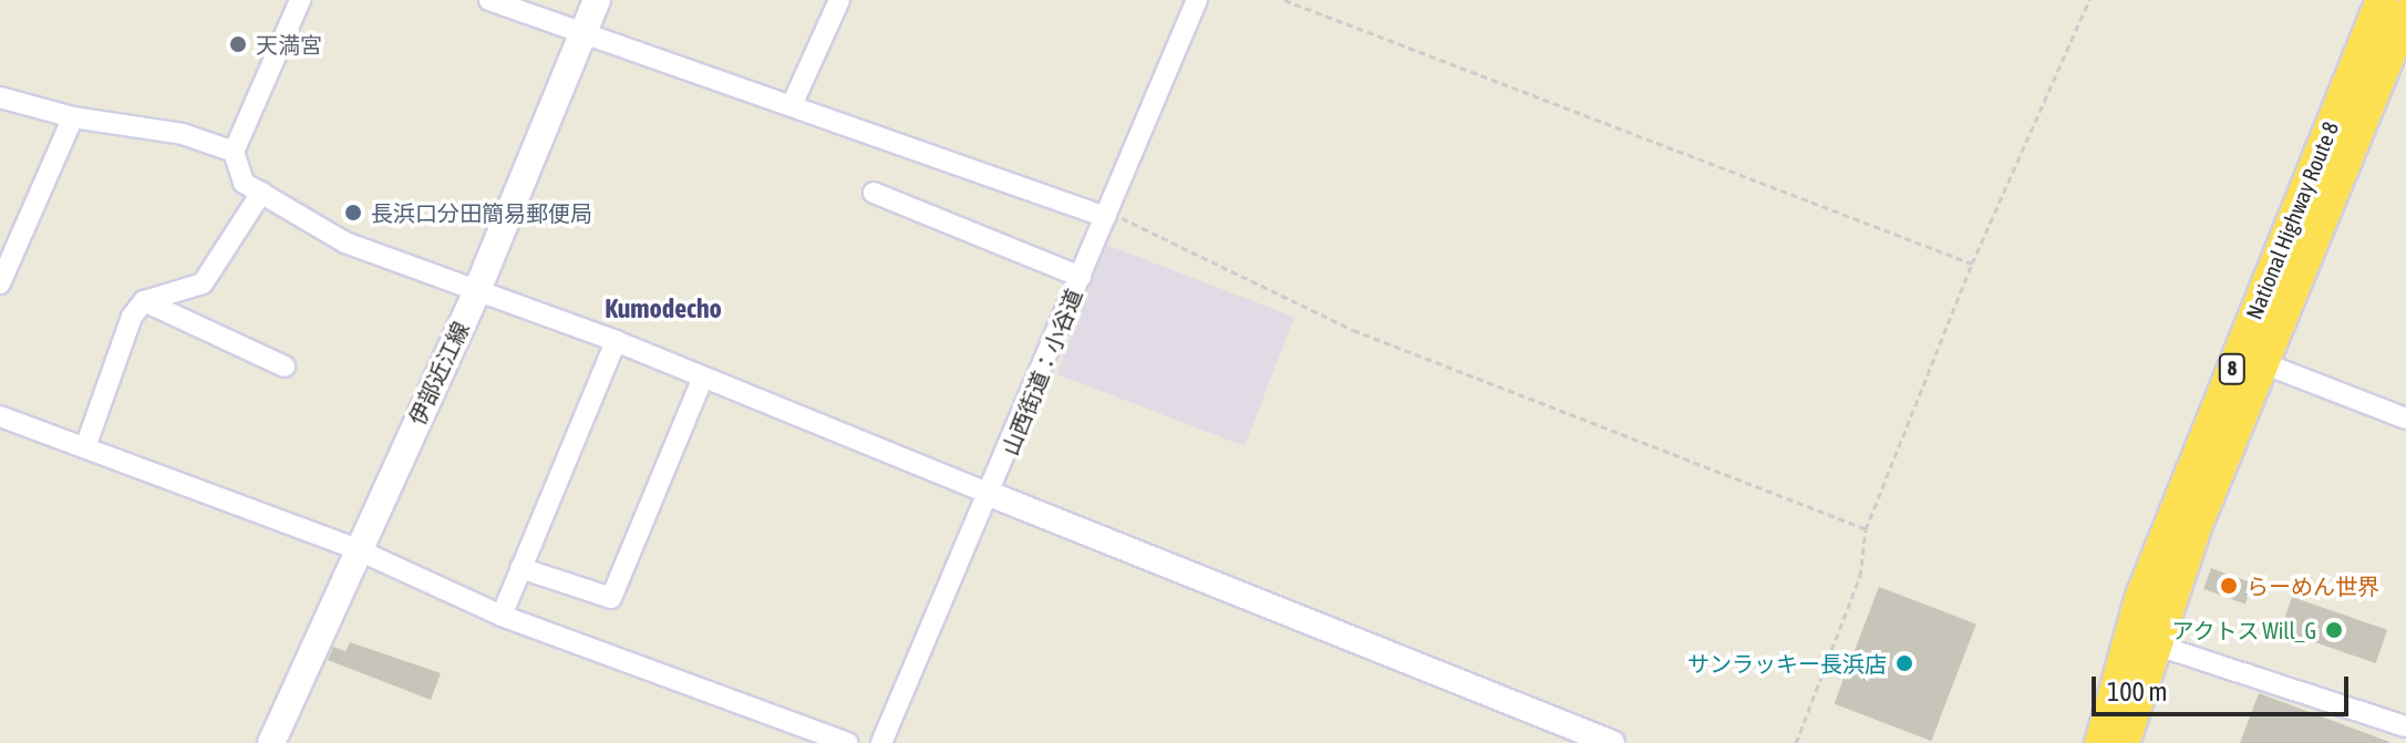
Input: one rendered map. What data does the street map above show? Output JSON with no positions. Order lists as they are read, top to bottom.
{
  "streets": {
    "highway": ["National Highway Route 8", "8"],
    "main road": ["伊部近江線"],
    "street": ["山西街道：小谷道"]
  },
  "districts": ["Kumodecho"],
  "places": [
    "天満宮",
    "長浜口分田簡易郵便局",
    "らーめん世界",
    "アクトス Will_G",
    "サンラッキー長浜店"
  ],
  "scale_bar": "100 m"
}
